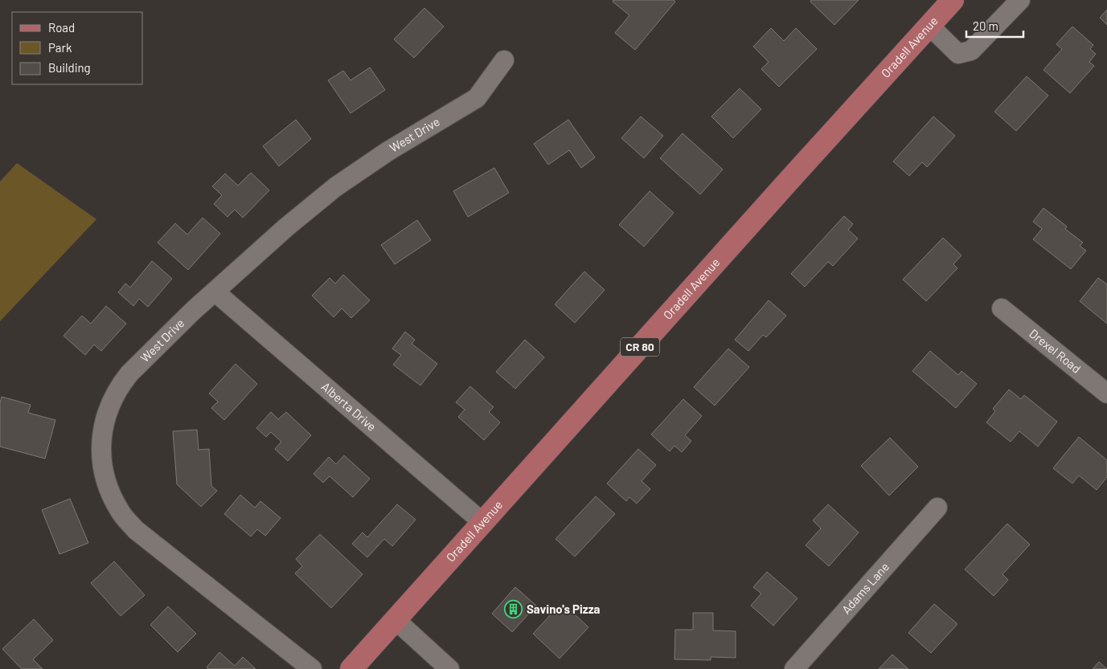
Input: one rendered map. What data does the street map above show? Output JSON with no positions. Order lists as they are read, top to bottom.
{
  "streets": {
    "main road": ["Oradell Avenue", "CR 80"],
    "street": [
      "West Drive",
      "Drexel Road",
      "Alberta Drive",
      "Adams Lane"
    ]
  },
  "crossings": [
    ["Oradell Avenue", "Alberta Drive"],
    ["West Drive", "Alberta Drive"]
  ],
  "places": {
    "building": ["Savino's Pizza"]
  },
  "legend": ["Road", "Park", "Building"],
  "scale_bar": "20 m"
}
